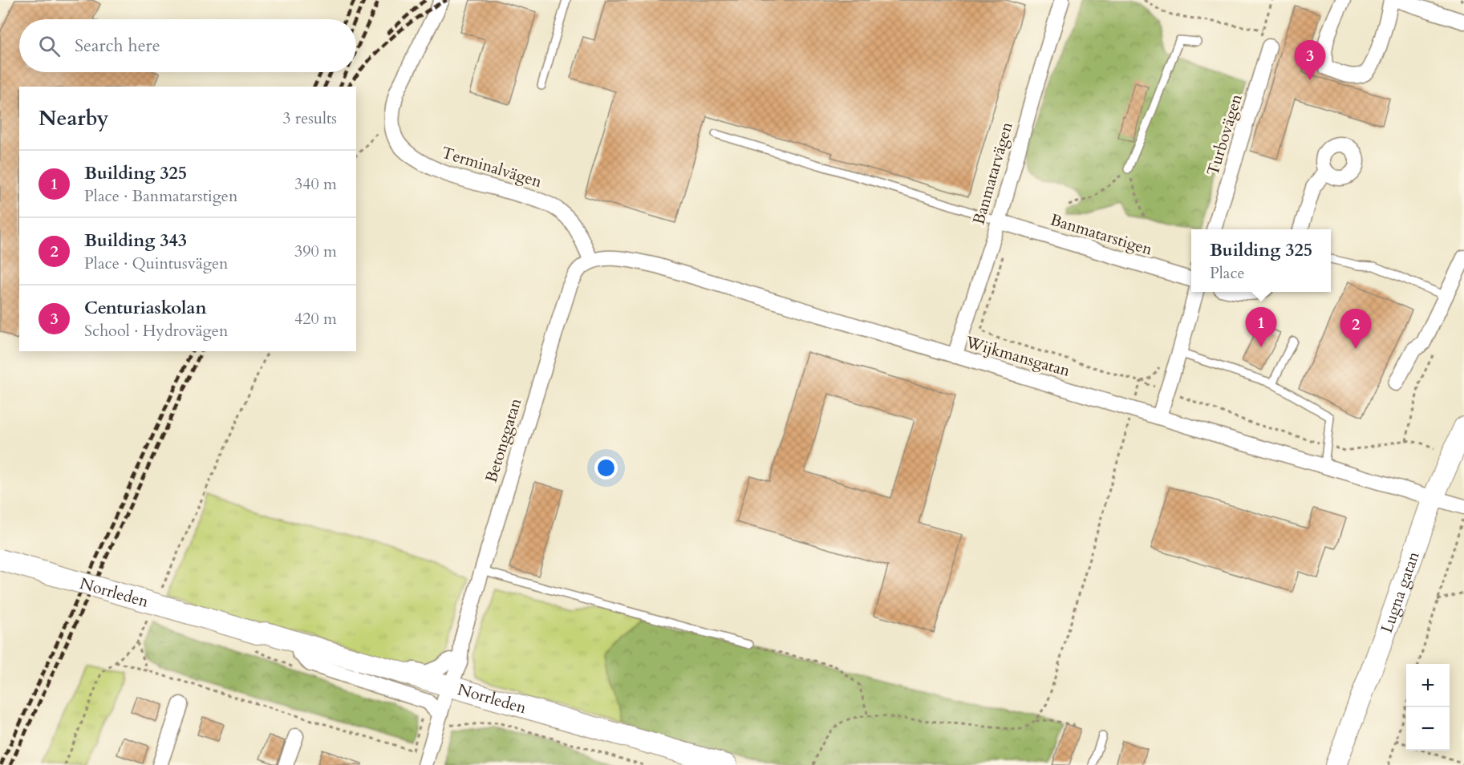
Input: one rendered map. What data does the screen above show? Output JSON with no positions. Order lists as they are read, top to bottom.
{
  "streets": {
    "main road": ["Norrleden", "Lugna gatan"],
    "street": [
      "Turbovägen",
      "Terminalvägen",
      "Banmatarvägen",
      "Banmatarstigen",
      "Wijkmansgatan",
      "Betonggatan"
    ]
  },
  "crossings": [
    ["Terminalvägen", "Wijkmansgatan"],
    ["Terminalvägen", "Betonggatan"],
    ["Banmatarvägen", "Banmatarstigen"],
    ["Banmatarvägen", "Wijkmansgatan"],
    ["Wijkmansgatan", "Betonggatan"],
    ["Wijkmansgatan", "Lugna gatan"],
    ["Betonggatan", "Norrleden"]
  ],
  "page": {
    "search": "Search here",
    "pins": ["3", "1", "2"],
    "heading": ["Nearby", "3 results"],
    "list": [
      {
        "mark": "1",
        "name": "Building 325",
        "note": "Place · Banmatarstigen",
        "value": "340 m"
      },
      {
        "mark": "2",
        "name": "Building 343",
        "note": "Place · Quintusvägen",
        "value": "390 m"
      },
      {
        "mark": "3",
        "name": "Centuriaskolan",
        "note": "School · Hydrovägen",
        "value": "420 m"
      }
    ],
    "popup": ["Building 325", "Place"],
    "map_buttons": ["+", "−"]
  }
}
